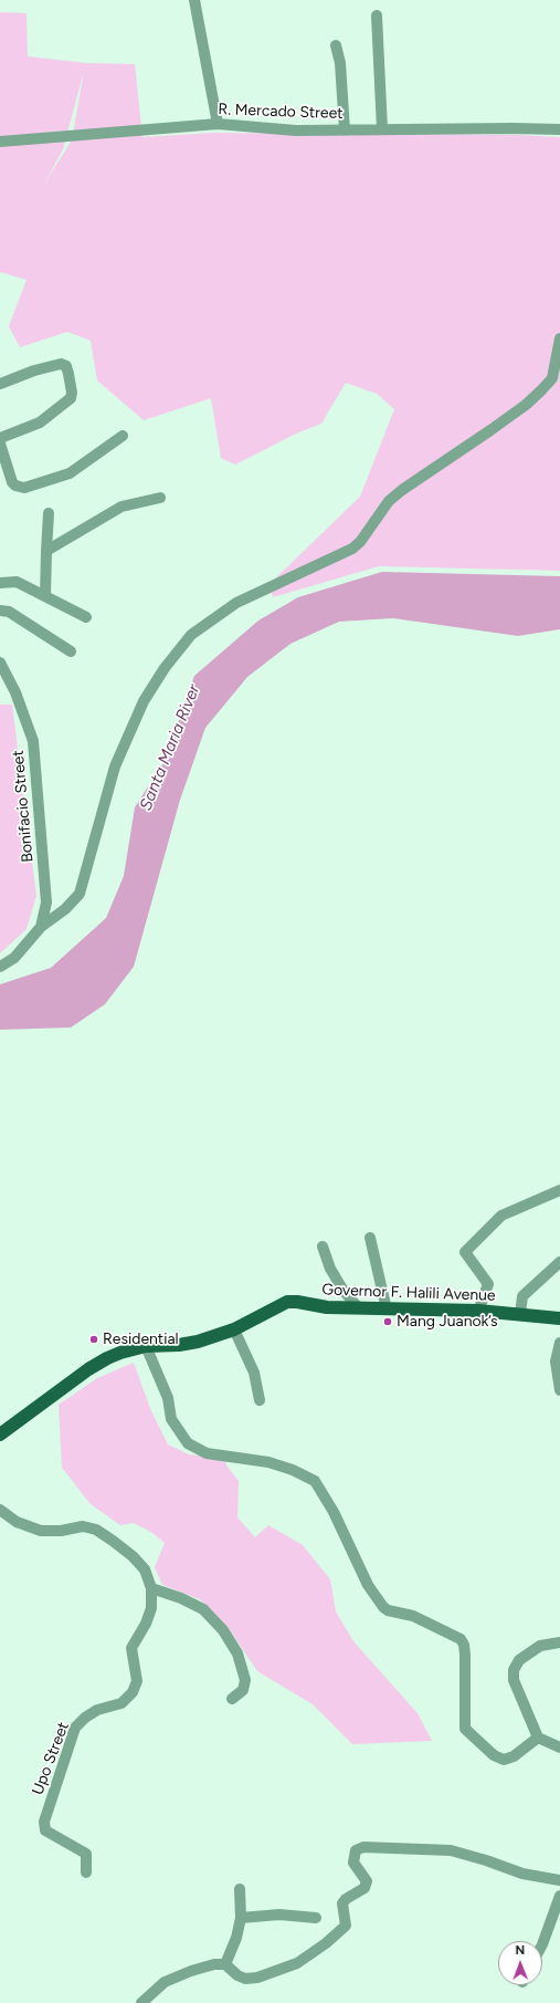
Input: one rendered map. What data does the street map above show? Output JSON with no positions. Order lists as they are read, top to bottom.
{
  "streets": {
    "main road": ["Governor F. Halili Avenue"],
    "street": ["R. Mercado Street", "Bonifacio Street", "Upo Street"]
  },
  "water": ["Santa Maria River"],
  "places": ["Mang Juanok’s", "Residential"],
  "north": "top"
}
